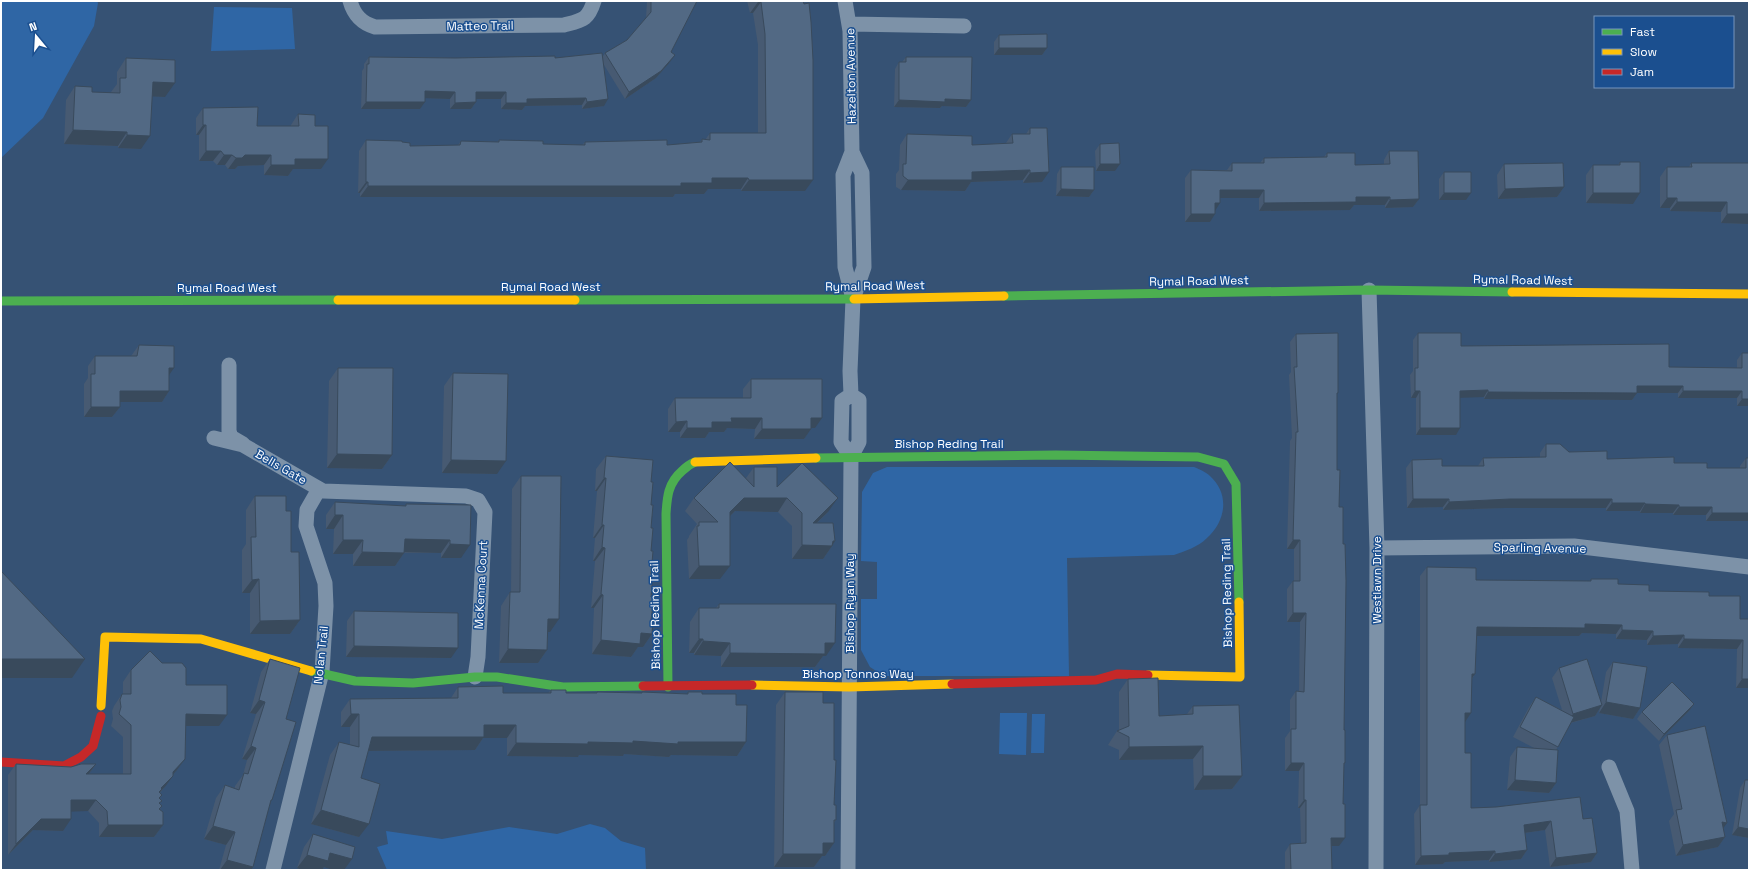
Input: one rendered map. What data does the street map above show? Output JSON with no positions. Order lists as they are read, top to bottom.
{
  "streets": {
    "street": [
      "Matteo Trail",
      "Hazelton Avenue",
      "Rymal Road West",
      "Bishop Reding Trail",
      "Bells Gate",
      "Sparling Avenue",
      "Westlawn Drive",
      "McKenna Court",
      "Bishop Ryan Way",
      "Nolan Trail",
      "Bishop Tonnos Way"
    ]
  },
  "crossings": [
    ["Hazelton Avenue", "Rymal Road West"],
    ["Hazelton Avenue", "Bishop Ryan Way"],
    ["Rymal Road West", "Westlawn Drive"],
    ["Rymal Road West", "Bishop Ryan Way"],
    ["Bishop Reding Trail", "Bishop Ryan Way"],
    ["Bishop Reding Trail", "Bishop Tonnos Way"],
    ["Bells Gate", "McKenna Court"],
    ["Bells Gate", "Nolan Trail"],
    ["Sparling Avenue", "Westlawn Drive"],
    ["McKenna Court", "Nolan Trail"],
    ["McKenna Court", "Bishop Tonnos Way"],
    ["Bishop Ryan Way", "Bishop Tonnos Way"]
  ],
  "legend": ["Fast", "Slow", "Jam"],
  "north": "top"
}
